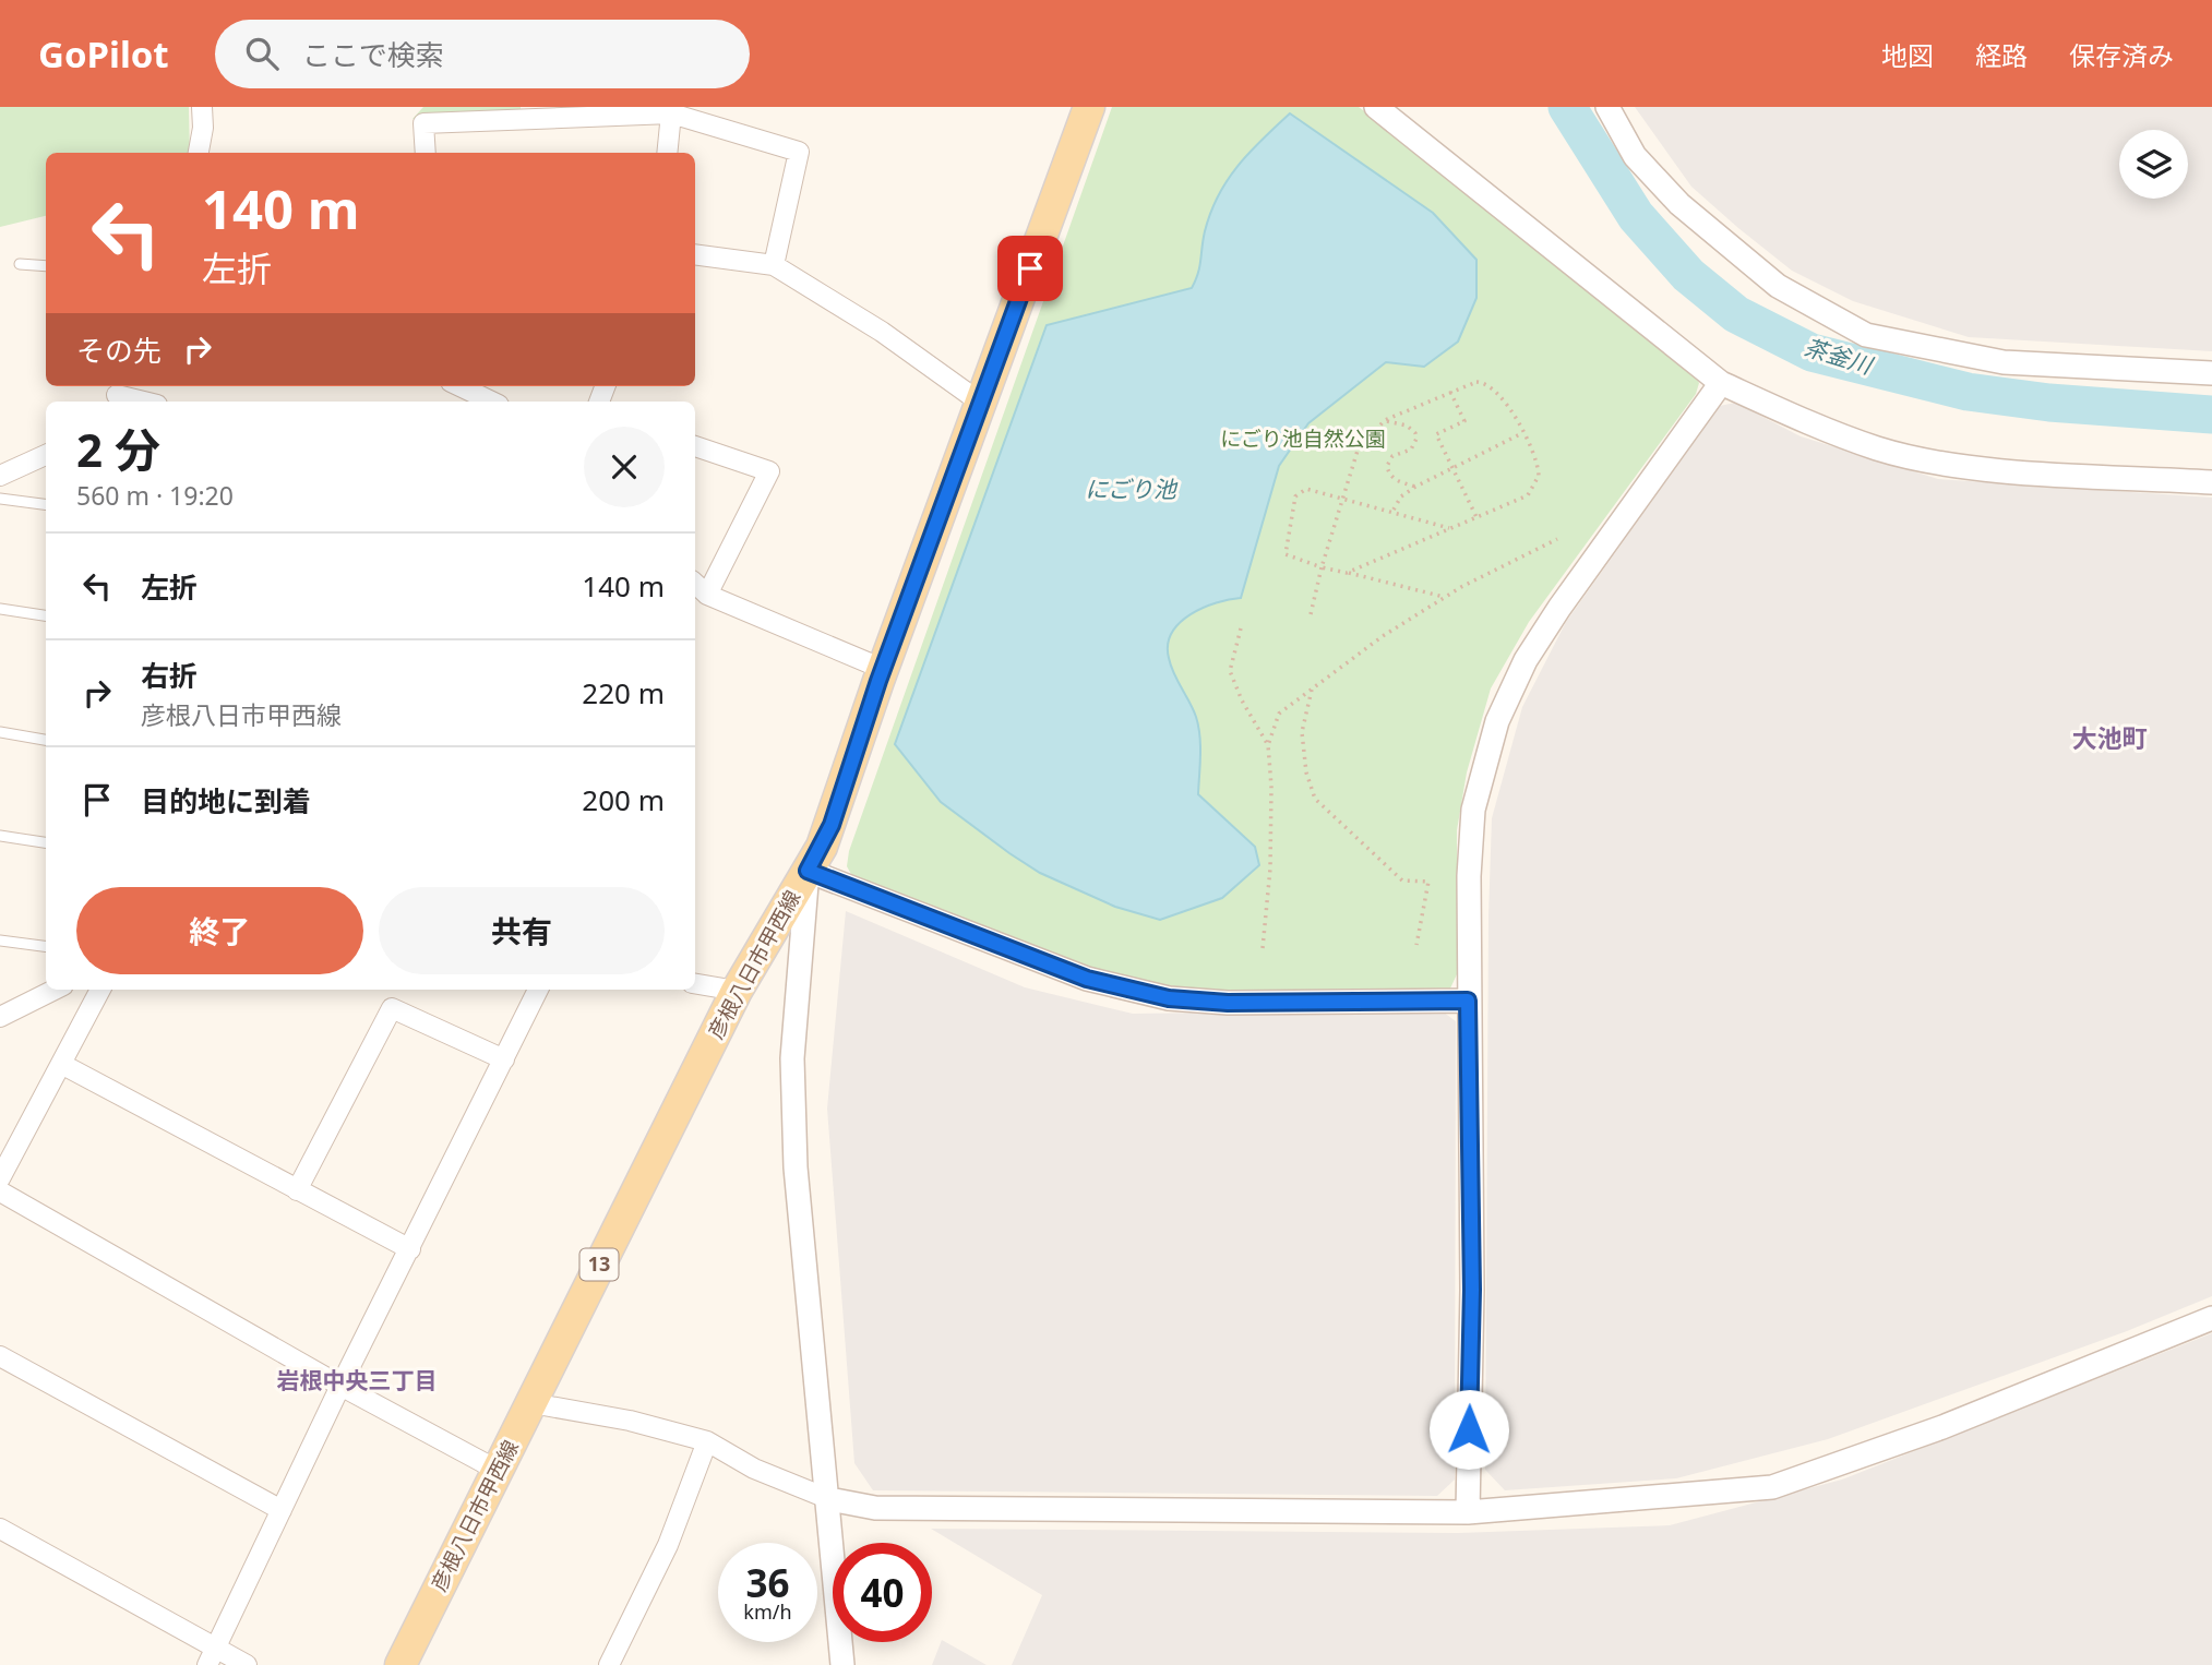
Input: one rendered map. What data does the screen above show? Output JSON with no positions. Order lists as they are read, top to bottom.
{
  "streets": {
    "main road": ["彦根八日市甲西線", "13"]
  },
  "districts": ["大池町", "岩根中央三丁目"],
  "water": ["茶釜川", "にごり池"],
  "parks": ["にごり池自然公園"],
  "page": {
    "header": "GoPilot",
    "search": "ここで検索",
    "nav": ["地図", "経路", "保存済み"],
    "turn": ["140 m", "左折"],
    "then": "その先",
    "heading": ["2 分", "560 m · 19:20"],
    "list": [
      {
        "name": "左折",
        "value": "140 m"
      },
      {
        "name": "右折",
        "note": "彦根八日市甲西線",
        "value": "220 m"
      },
      {
        "name": "目的地に到着",
        "value": "200 m"
      }
    ],
    "buttons": ["終了", "共有"],
    "speed": "36 km/h",
    "limit": "40"
  }
}
